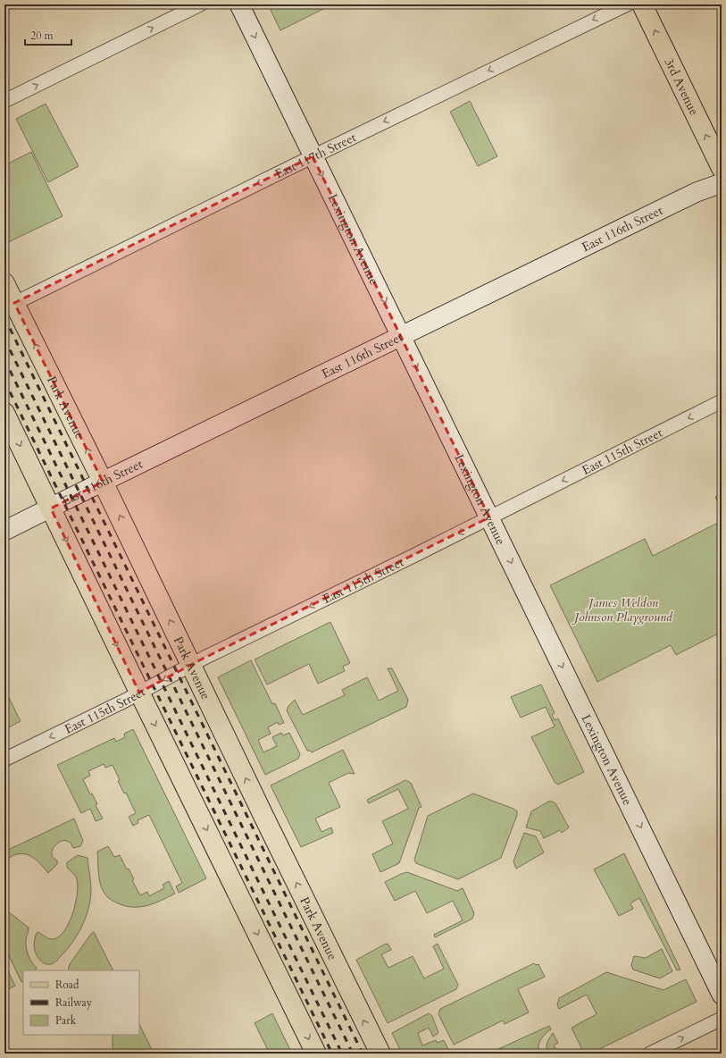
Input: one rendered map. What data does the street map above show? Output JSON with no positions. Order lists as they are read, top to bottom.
{
  "streets": {
    "main road": [
      "3rd Avenue",
      "East 116th Street",
      "Lexington Avenue",
      "Park Avenue"
    ],
    "street": ["East 117th Street", "East 115th Street"]
  },
  "crossings": [
    ["East 117th Street", "Lexington Avenue"],
    ["East 117th Street", "Park Avenue"],
    ["East 116th Street", "Lexington Avenue"],
    ["East 116th Street", "Park Avenue"],
    ["Lexington Avenue", "East 115th Street"],
    ["Park Avenue", "East 115th Street"]
  ],
  "one_way": [
    "3rd Avenue",
    "East 117th Street",
    "Lexington Avenue",
    "East 115th Street"
  ],
  "parks": ["James Weldon Johnson Playground"],
  "legend": ["Road", "Railway", "Park"],
  "scale_bar": "20 m"
}
